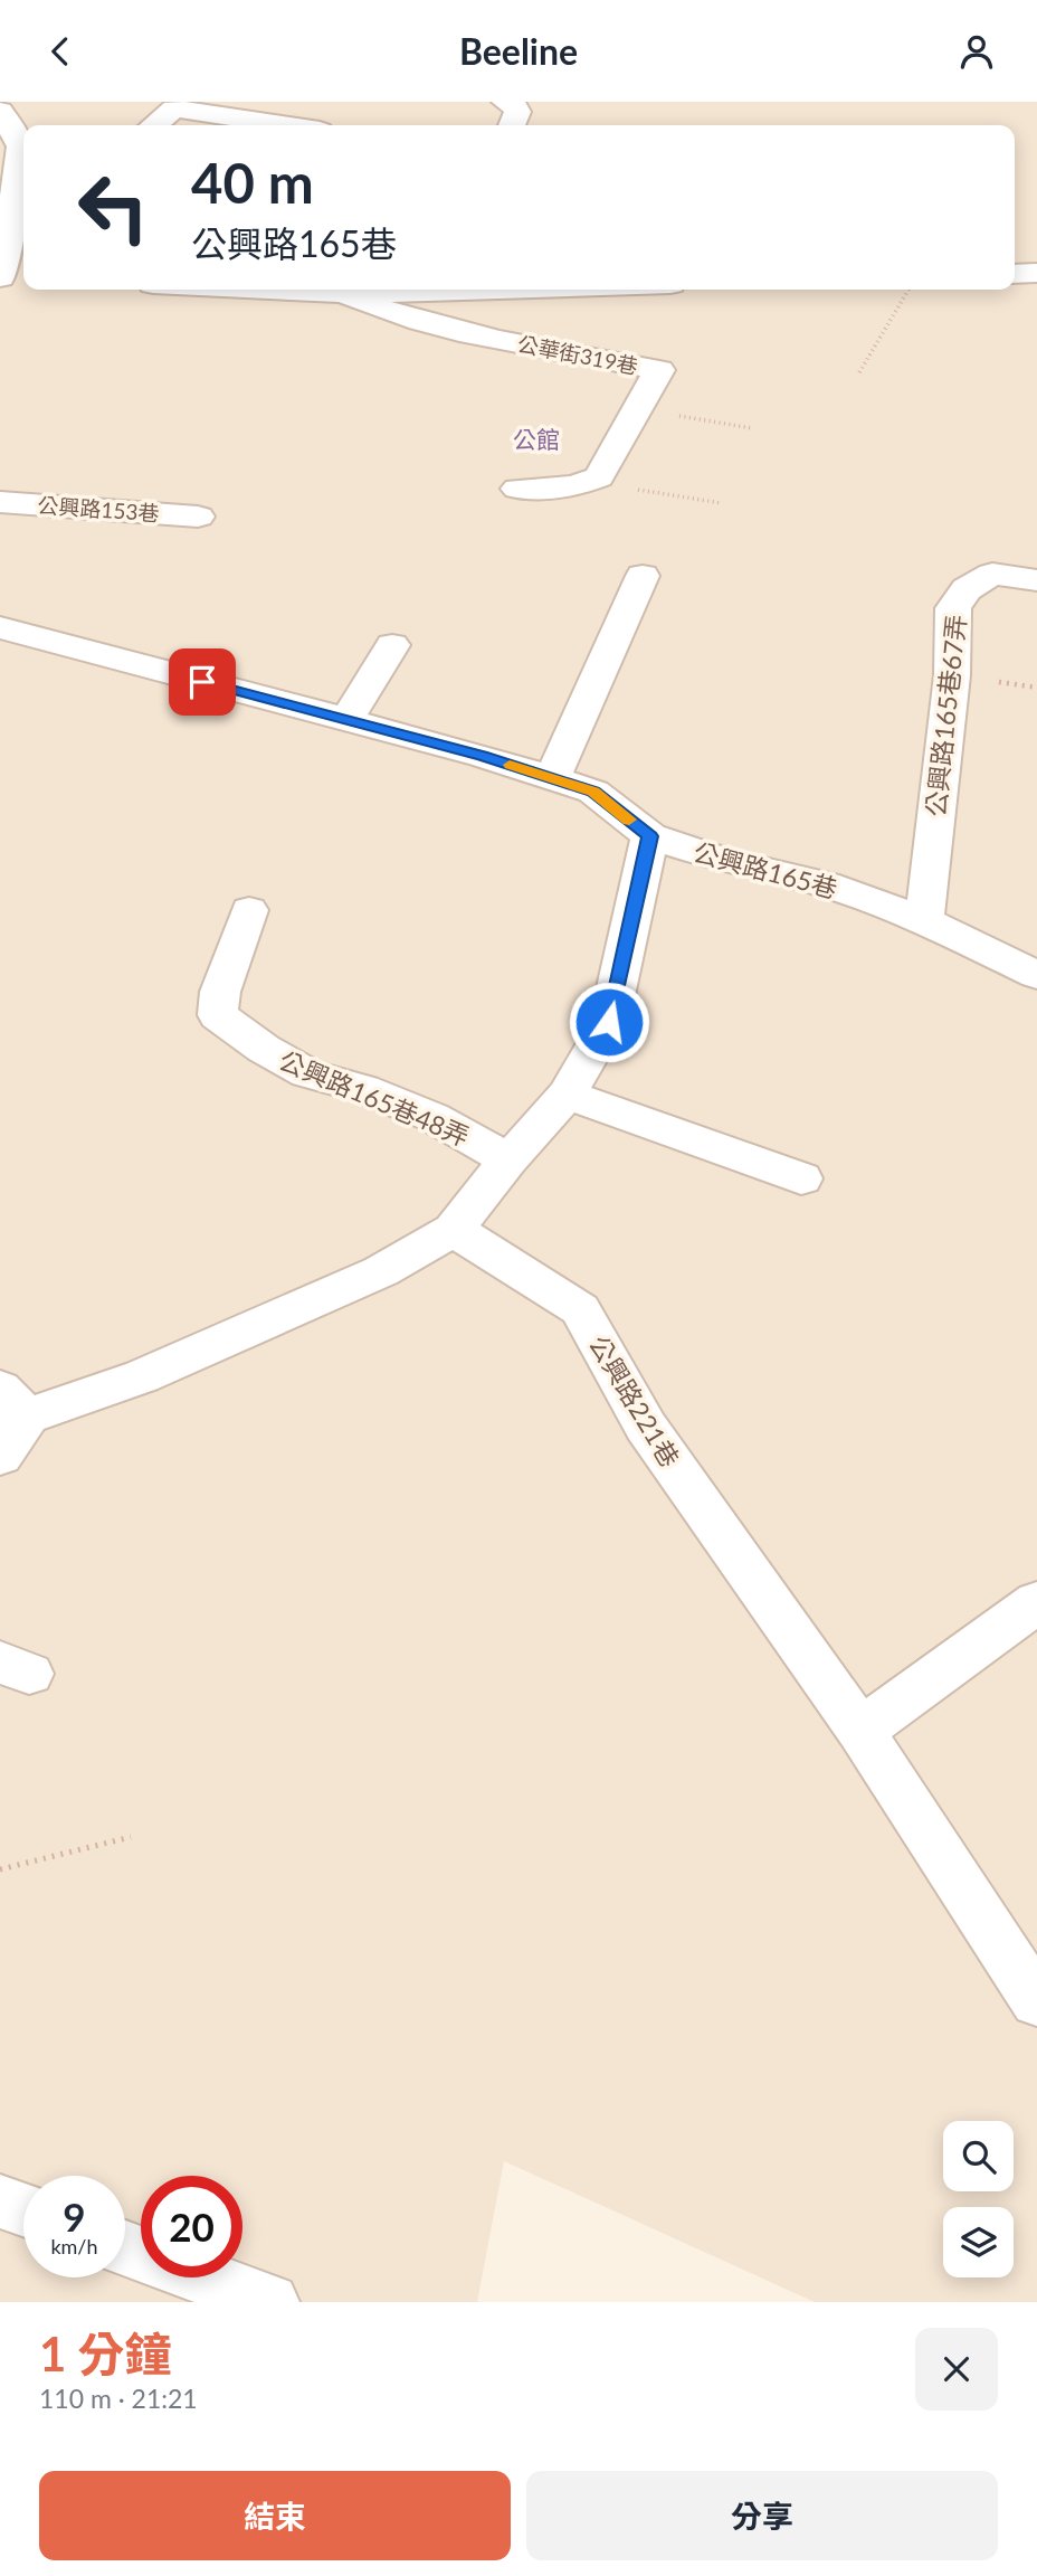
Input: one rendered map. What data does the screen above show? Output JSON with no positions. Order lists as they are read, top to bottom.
{
  "streets": {
    "street": [
      "公華街319巷",
      "公興路153巷",
      "公興路165巷67弄",
      "公興路165巷",
      "公興路165巷48弄",
      "公興路221巷"
    ]
  },
  "crossings": [
    ["公興路165巷67弄", "公興路165巷"]
  ],
  "districts": ["公館"],
  "page": {
    "header": "Beeline",
    "turn": ["40 m", "公興路165巷"],
    "speed": "9 km/h",
    "limit": "20",
    "heading": ["1 分鐘", "110 m · 21:21"],
    "buttons": ["結束", "分享"]
  }
}
